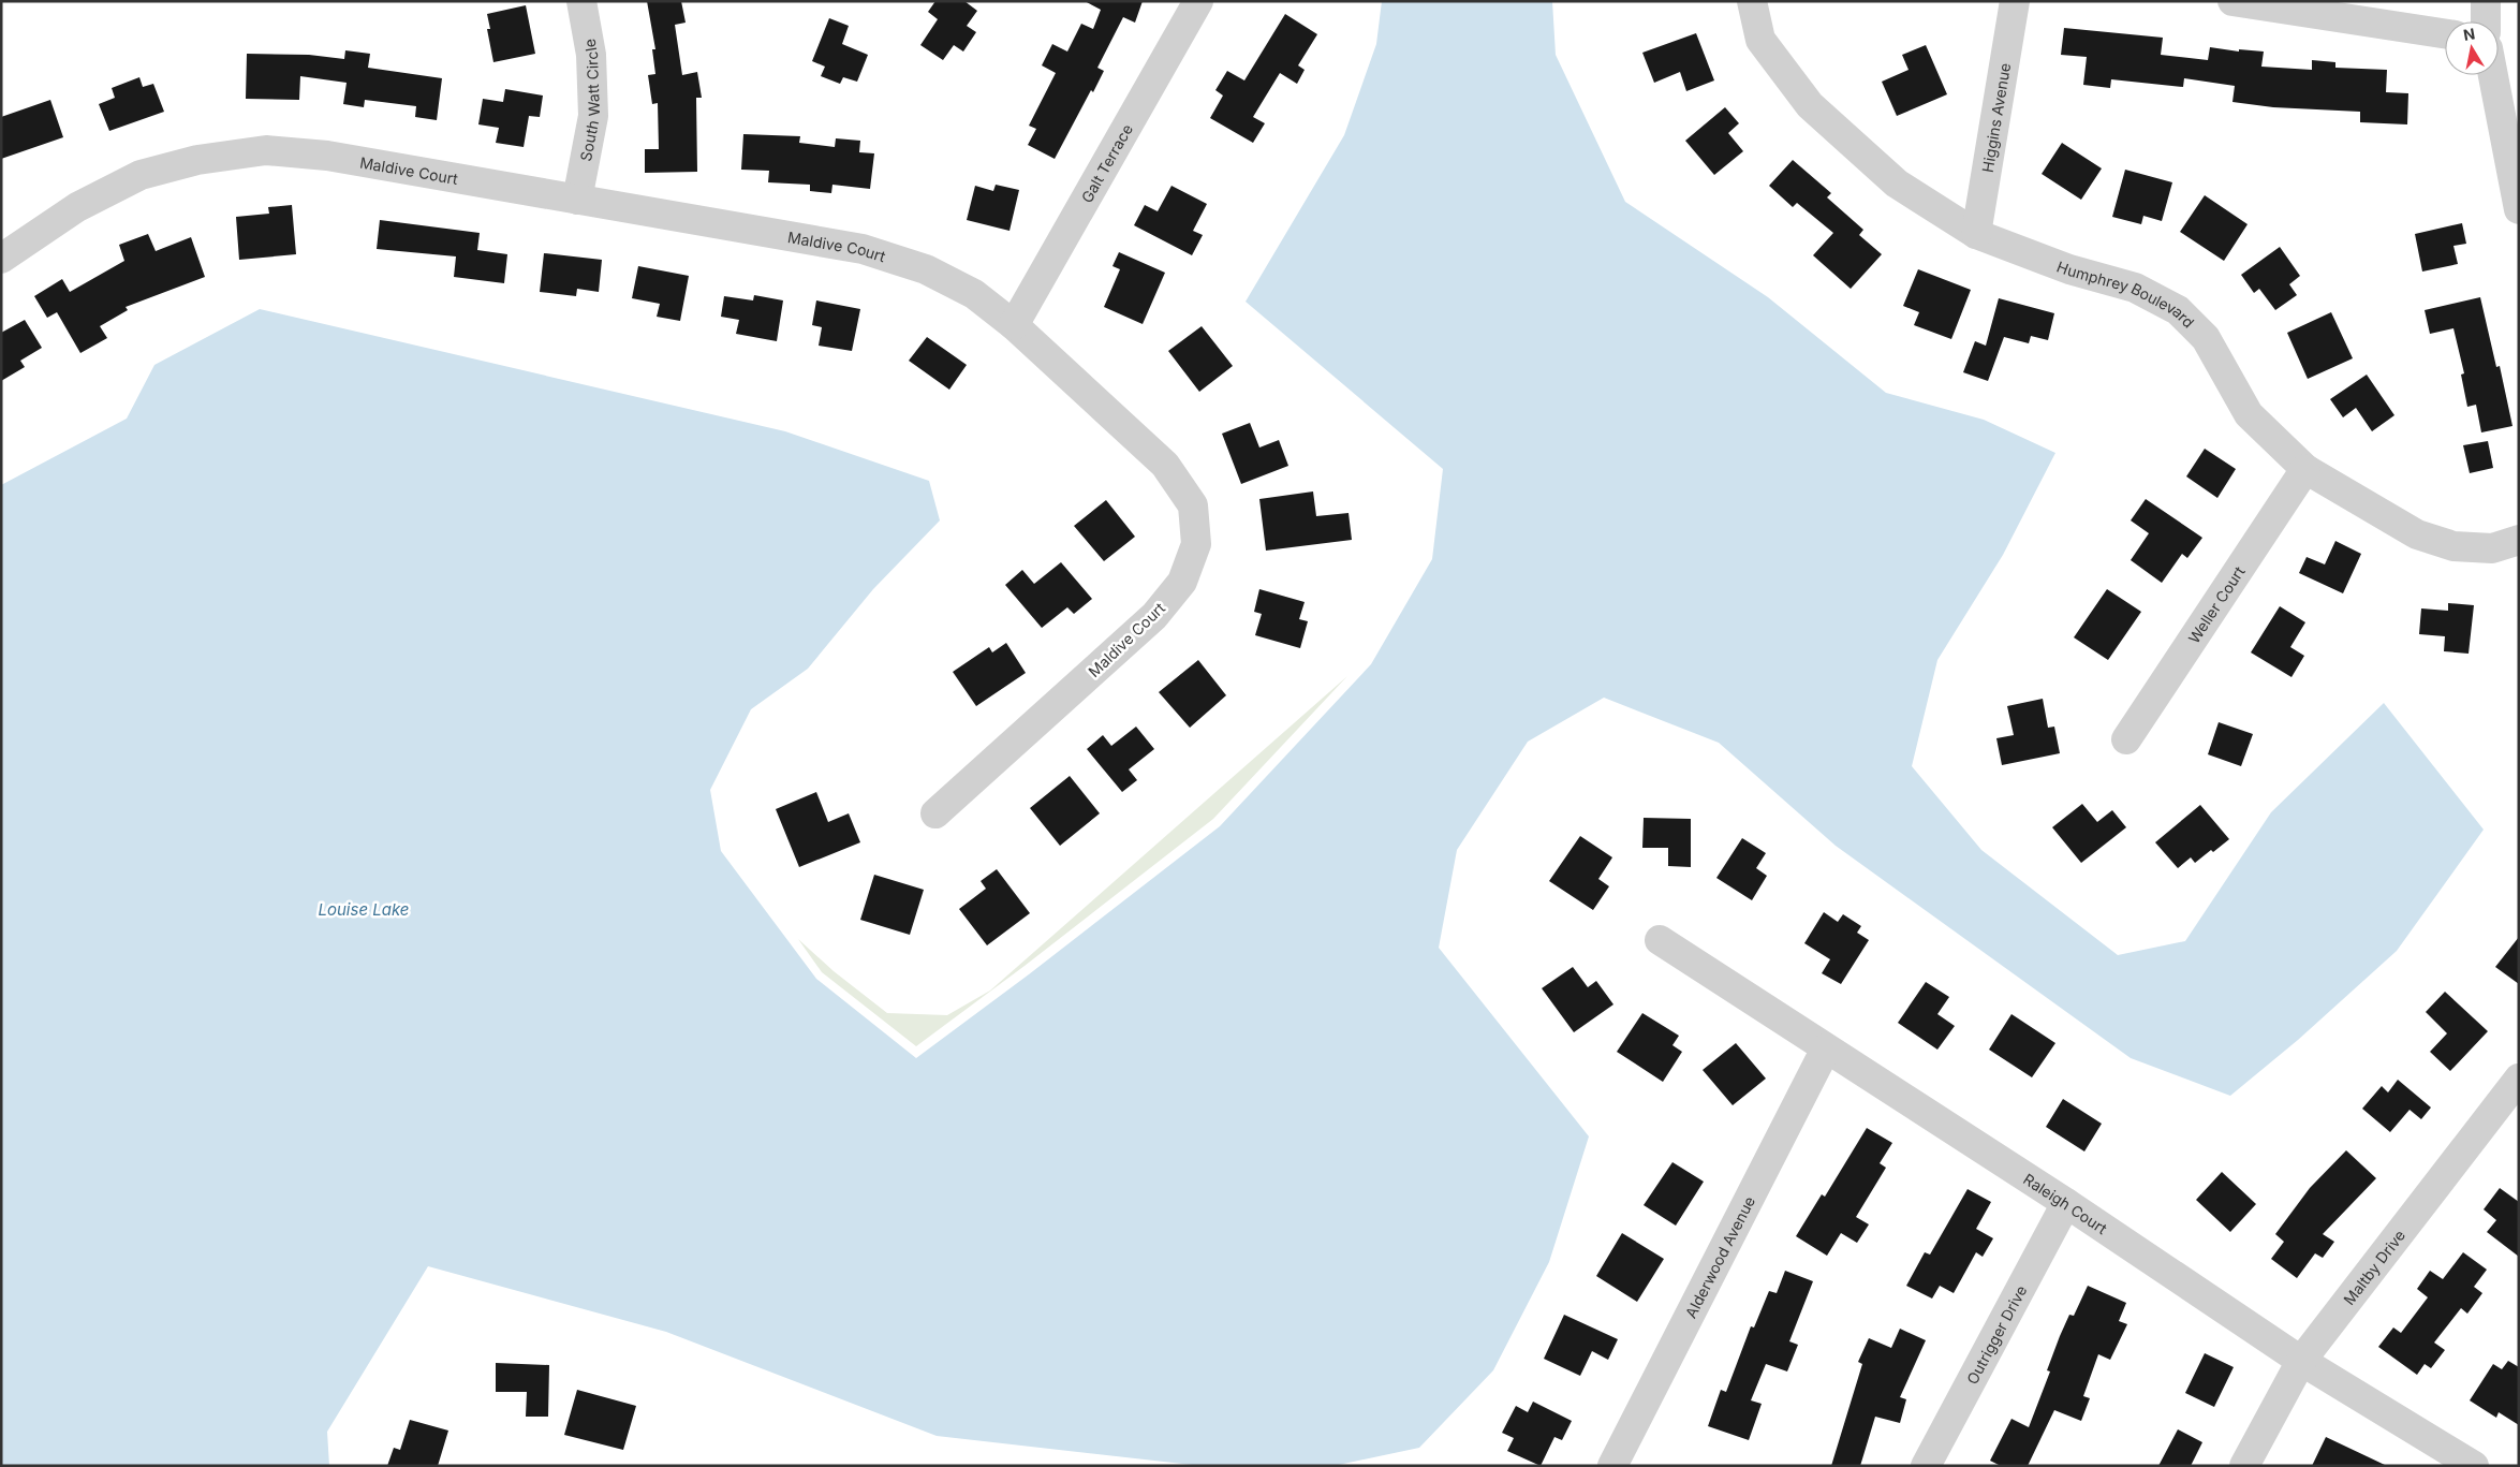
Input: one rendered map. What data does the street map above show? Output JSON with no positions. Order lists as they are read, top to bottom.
{
  "streets": {
    "street": [
      "South Watt Circle",
      "Higgins Avenue",
      "Galt Terrace",
      "Maldive Court",
      "Humphrey Boulevard",
      "Weller Court",
      "Raleigh Court",
      "Alderwood Avenue",
      "Maltby Drive",
      "Outrigger Drive"
    ]
  },
  "crossings": [
    ["South Watt Circle", "Maldive Court"],
    ["Higgins Avenue", "Humphrey Boulevard"],
    ["Galt Terrace", "Maldive Court"],
    ["Humphrey Boulevard", "Weller Court"],
    ["Raleigh Court", "Alderwood Avenue"],
    ["Raleigh Court", "Maltby Drive"],
    ["Raleigh Court", "Outrigger Drive"]
  ],
  "water": ["Louise Lake"],
  "north": "top"
}
